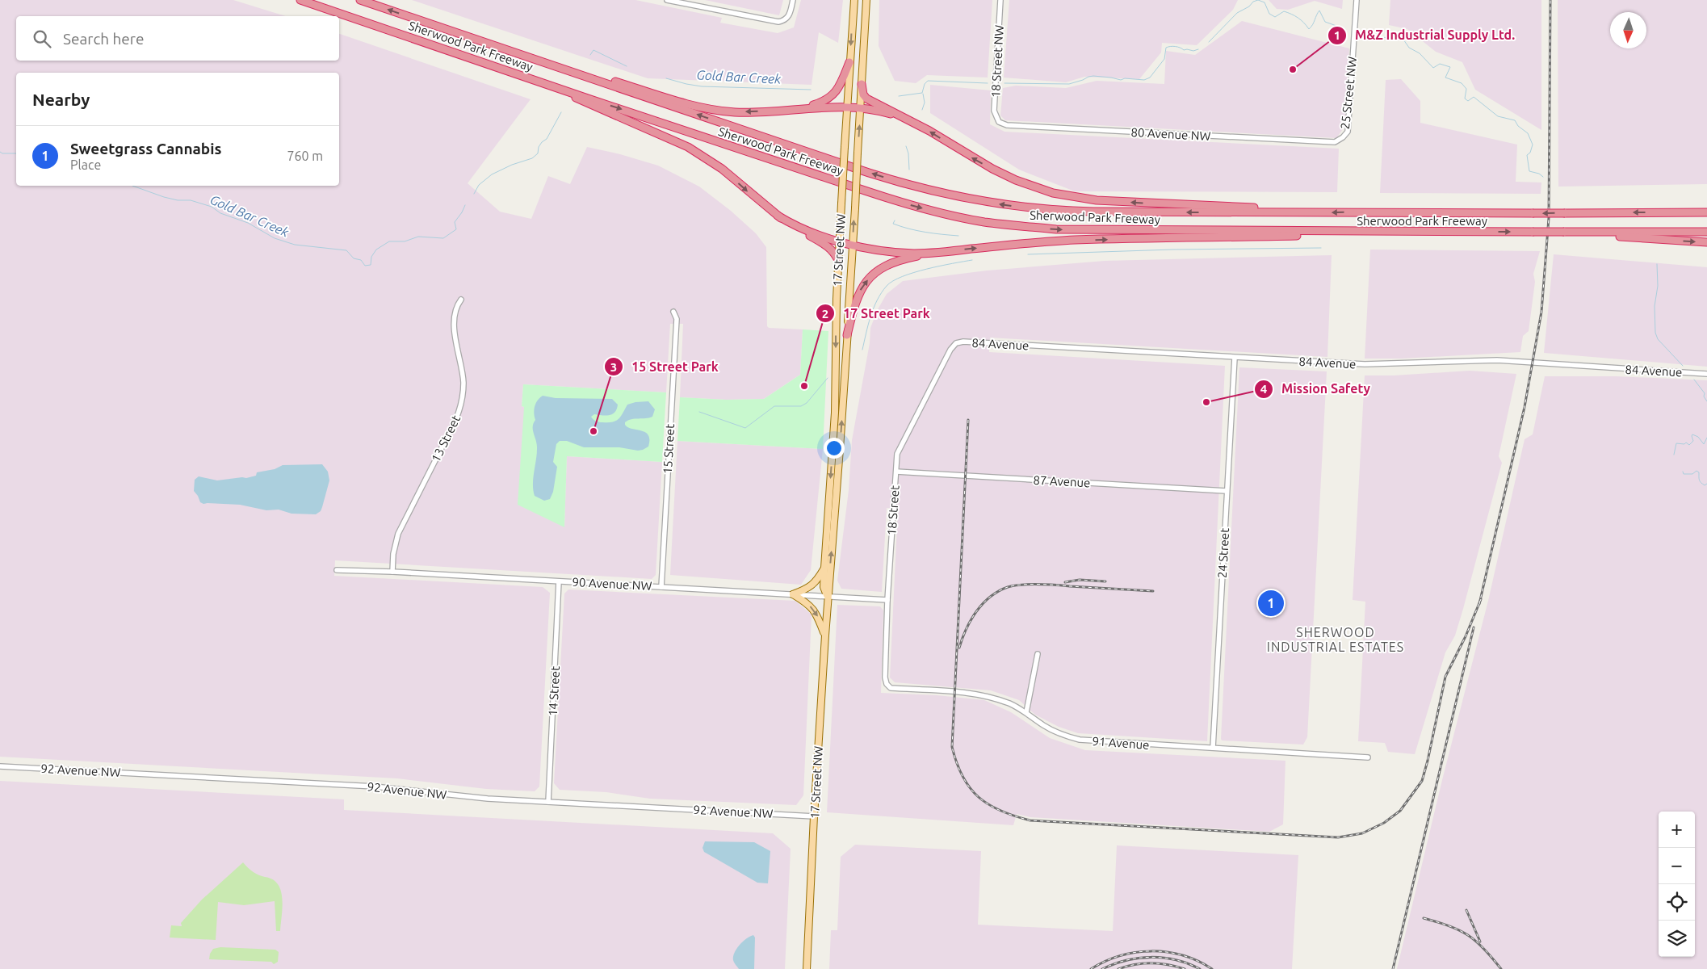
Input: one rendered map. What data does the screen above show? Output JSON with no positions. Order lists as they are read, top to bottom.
{
  "streets": {
    "highway": ["Sherwood Park Freeway"],
    "main road": ["17 Street NW"],
    "street": [
      "18 Street NW",
      "25 Street NW",
      "80 Avenue NW",
      "84 Avenue",
      "13 Street",
      "15 Street",
      "87 Avenue",
      "18 Street",
      "24 Street",
      "90 Avenue NW",
      "14 Street",
      "91 Avenue",
      "92 Avenue NW"
    ]
  },
  "crossings": [
    ["18 Street NW", "80 Avenue NW"],
    ["25 Street NW", "80 Avenue NW"],
    ["17 Street NW", "90 Avenue NW"],
    ["17 Street NW", "92 Avenue NW"],
    ["84 Avenue", "18 Street"],
    ["84 Avenue", "24 Street"],
    ["13 Street", "90 Avenue NW"],
    ["15 Street", "90 Avenue NW"],
    ["87 Avenue", "18 Street"],
    ["87 Avenue", "24 Street"],
    ["18 Street", "90 Avenue NW"],
    ["18 Street", "91 Avenue"],
    ["24 Street", "91 Avenue"],
    ["90 Avenue NW", "14 Street"],
    ["14 Street", "92 Avenue NW"]
  ],
  "districts": ["SHERWOOD INDUSTRIAL ESTATES"],
  "water": ["Gold Bar Creek"],
  "places": [
    "M&Z Industrial Supply Ltd.",
    "17 Street Park",
    "Mission Safety",
    "15 Street Park"
  ],
  "north": "bottom",
  "page": {
    "search": "Search here",
    "heading": "Nearby",
    "list": [
      {
        "mark": "1",
        "name": "Sweetgrass Cannabis",
        "note": "Place",
        "value": "760 m"
      }
    ],
    "pins": "1",
    "map_buttons": ["+", "−"]
  }
}
